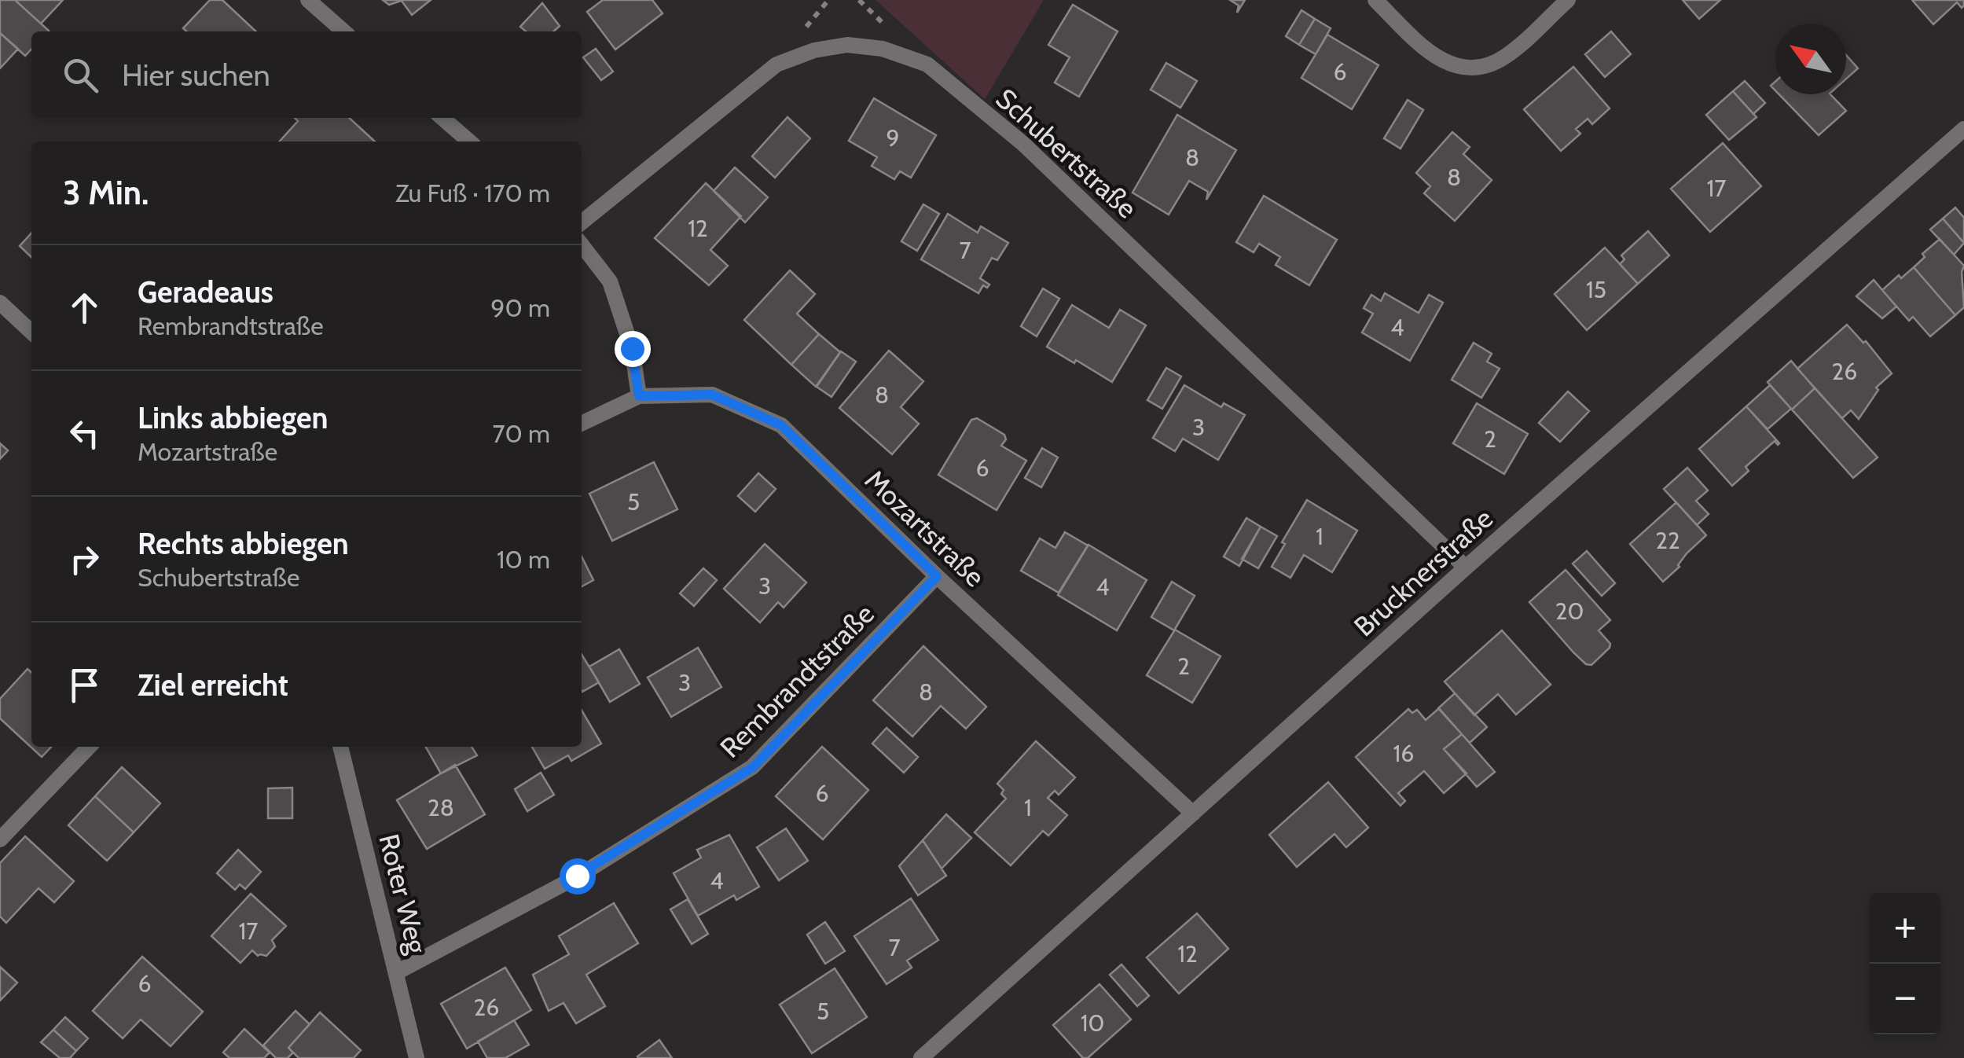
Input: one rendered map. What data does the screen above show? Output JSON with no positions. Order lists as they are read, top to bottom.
{
  "streets": {
    "street": [
      "Schubertstraße",
      "Mozartstraße",
      "Brucknerstraße",
      "Rembrandtstraße",
      "Roter Weg"
    ]
  },
  "crossings": [
    ["Schubertstraße", "Brucknerstraße"],
    ["Mozartstraße", "Brucknerstraße"],
    ["Mozartstraße", "Rembrandtstraße"],
    ["Rembrandtstraße", "Roter Weg"]
  ],
  "house_numbers": [
    "6",
    "9",
    "8",
    "8",
    "17",
    "12",
    "7",
    "15",
    "4",
    "26",
    "8",
    "3",
    "2",
    "6",
    "5",
    "1",
    "22",
    "3",
    "4",
    "20",
    "2",
    "3",
    "8",
    "16",
    "6",
    "28",
    "1",
    "4",
    "17",
    "7",
    "12",
    "6",
    "26",
    "5",
    "10"
  ],
  "north": "top left",
  "page": {
    "search": "Hier suchen",
    "heading": ["3 Min.", "Zu Fuß · 170 m"],
    "list": [
      ["Geradeaus", "Rembrandtstraße", "90 m"],
      ["Links abbiegen", "Mozartstraße", "70 m"],
      ["Rechts abbiegen", "Schubertstraße", "10 m"],
      "Ziel erreicht"
    ],
    "map_buttons": ["+", "−"]
  }
}
